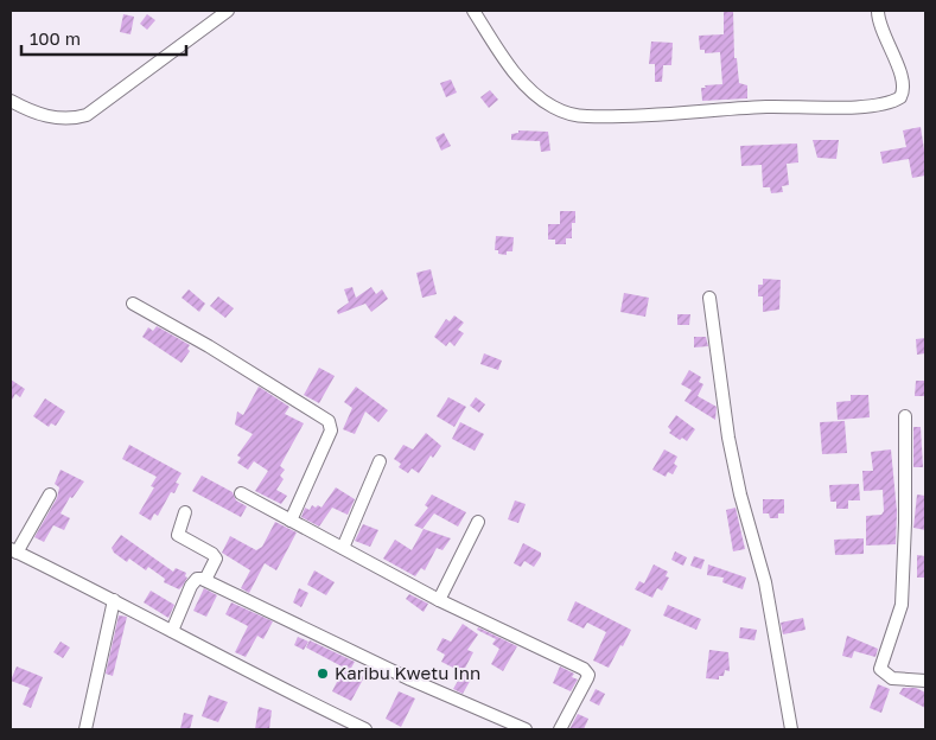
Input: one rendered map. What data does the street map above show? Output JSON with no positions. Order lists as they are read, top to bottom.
{
  "places": ["Karibu Kwetu Inn"],
  "scale_bar": "100 m"
}
